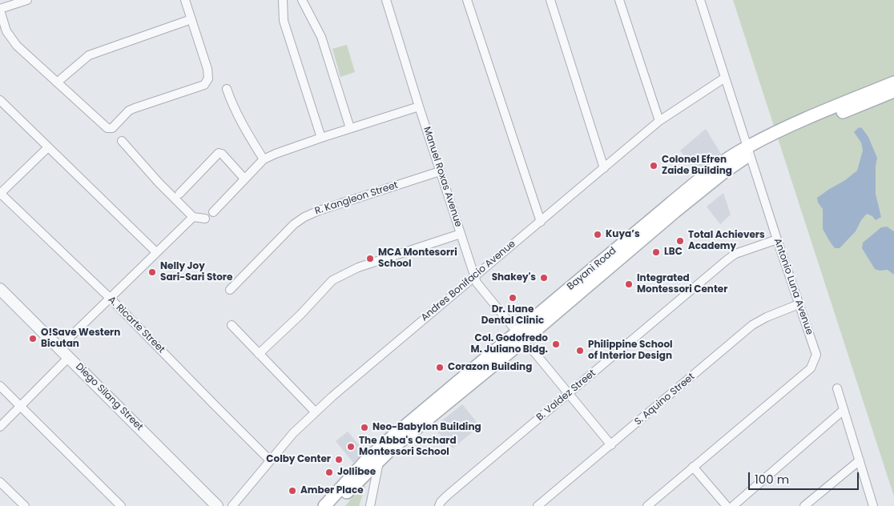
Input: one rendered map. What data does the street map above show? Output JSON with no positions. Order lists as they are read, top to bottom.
{
  "streets": {
    "main road": ["Bayani Road"],
    "street": [
      "Manuel Roxas Avenue",
      "R. Kangleon Street",
      "Andres Bonifacio Avenue",
      "Antonio Luna Avenue",
      "A. Ricarte Street",
      "B. Valdez Street",
      "Diego Silang Street",
      "S. Aquino Street"
    ]
  },
  "crossings": [
    ["Manuel Roxas Avenue", "R. Kangleon Street"],
    ["Manuel Roxas Avenue", "Bayani Road"],
    ["Manuel Roxas Avenue", "Andres Bonifacio Avenue"],
    ["Manuel Roxas Avenue", "B. Valdez Street"],
    ["Manuel Roxas Avenue", "S. Aquino Street"],
    ["Bayani Road", "Antonio Luna Avenue"],
    ["Andres Bonifacio Avenue", "Antonio Luna Avenue"],
    ["Andres Bonifacio Avenue", "A. Ricarte Street"],
    ["Antonio Luna Avenue", "B. Valdez Street"],
    ["Antonio Luna Avenue", "S. Aquino Street"]
  ],
  "places": [
    "Colonel Efren Zaide Building",
    "Kuya’s",
    "Total Achievers Academy",
    "LBC",
    "MCA Montesorri School",
    "Nelly Joy Sari-Sari Store",
    "Shakey's",
    "Integrated Montessori Center",
    "Dr. Llane Dental Clinic",
    "O!Save Western Bicutan",
    "Col. Godofredo M. Juliano Bldg.",
    "Philippine School of Interior Design",
    "Corazon Building",
    "Neo-Babylon Building",
    "The Abba's Orchard Montessori School",
    "Colby Center",
    "Jollibee",
    "Amber Place"
  ],
  "scale_bar": "100 m"
}
